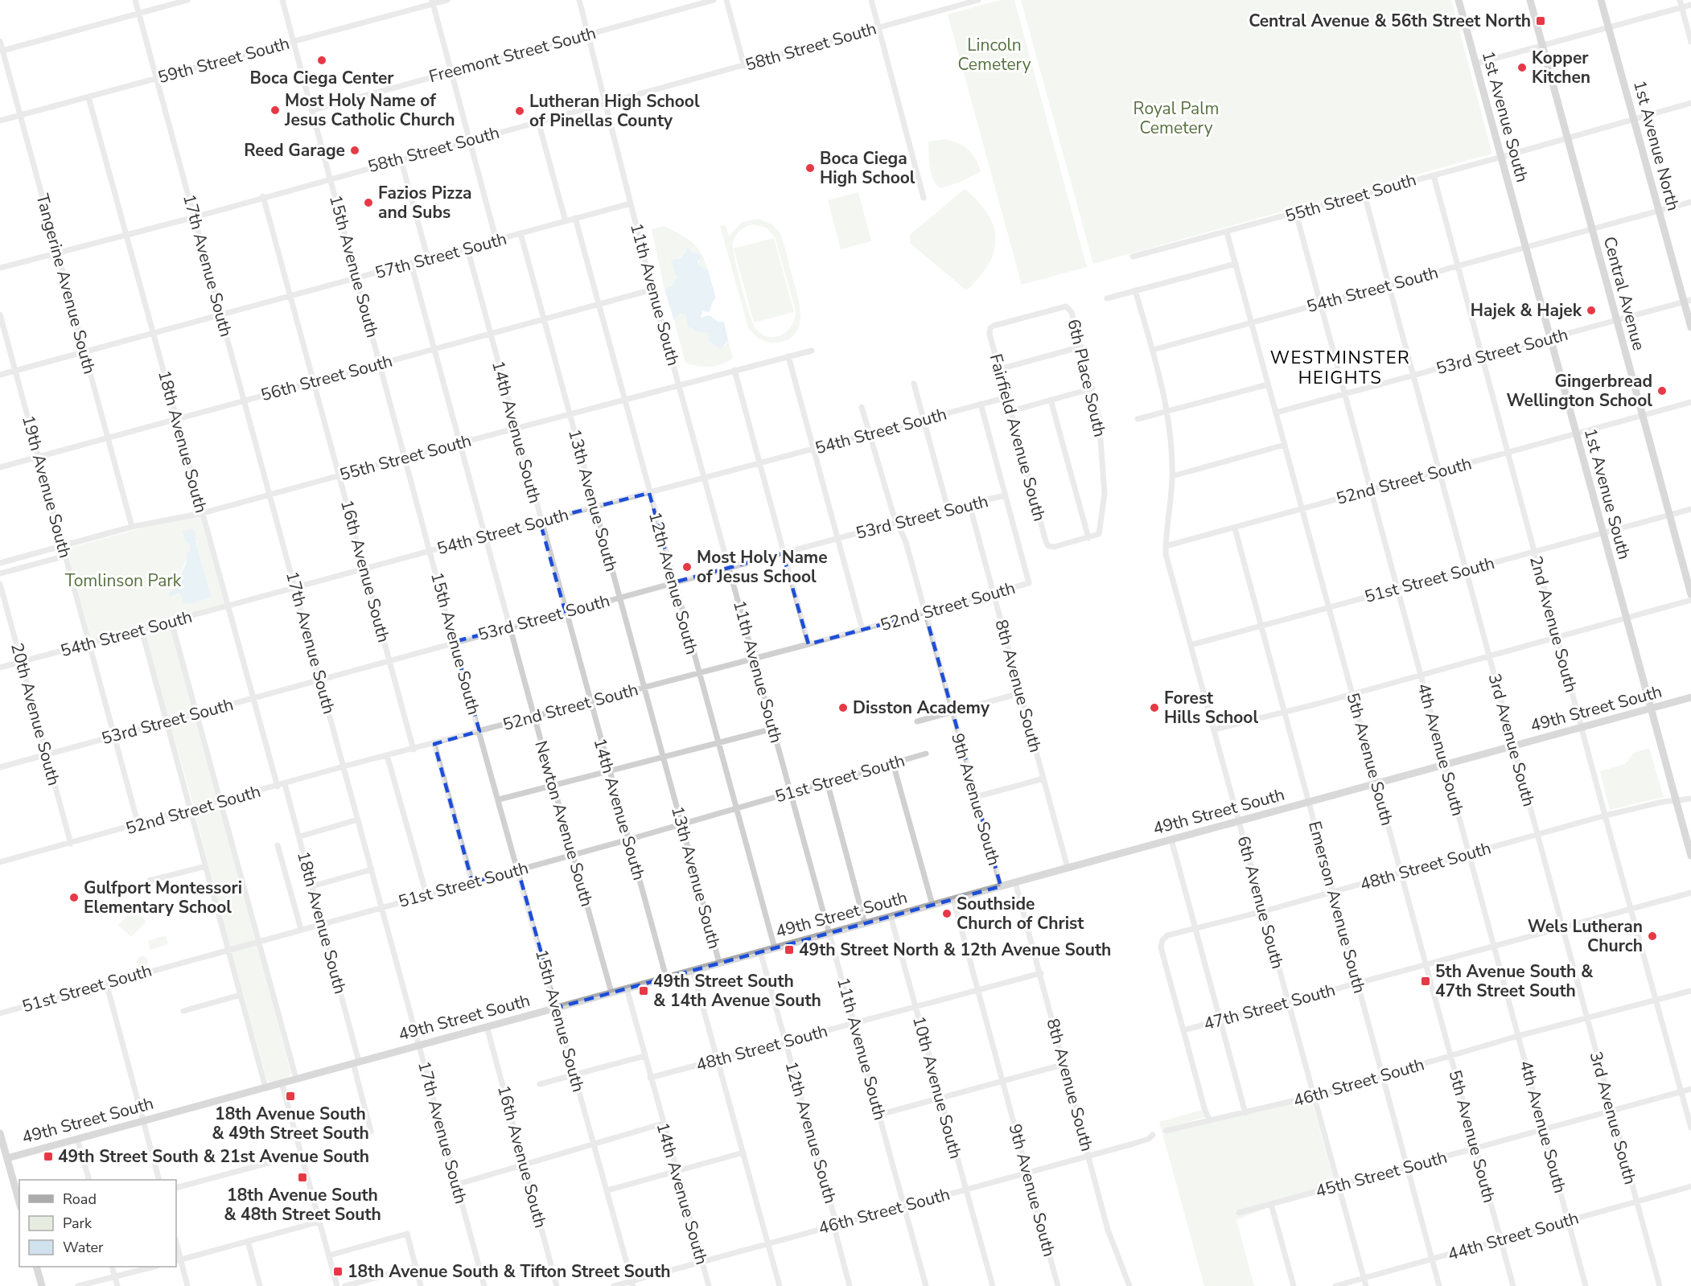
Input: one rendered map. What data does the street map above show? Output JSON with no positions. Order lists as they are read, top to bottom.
{
  "streets": {
    "main road": [
      "1st Avenue South",
      "1st Avenue North",
      "Central Avenue",
      "49th Street South"
    ],
    "street": [
      "58th Street South",
      "Freemont Street South",
      "59th Street South",
      "55th Street South",
      "57th Street South",
      "17th Avenue South",
      "15th Avenue South",
      "Tangerine Avenue South",
      "54th Street South",
      "11th Avenue South",
      "53rd Street South",
      "56th Street South",
      "6th Place South",
      "14th Avenue South",
      "Fairfield Avenue South",
      "18th Avenue South",
      "52nd Street South",
      "19th Avenue South",
      "13th Avenue South",
      "16th Avenue South",
      "51st Street South",
      "12th Avenue South",
      "2nd Avenue South",
      "8th Avenue South",
      "20th Avenue South",
      "3rd Avenue South",
      "4th Avenue South",
      "5th Avenue South",
      "9th Avenue South",
      "Newton Avenue South",
      "48th Street South",
      "6th Avenue South",
      "Emerson Avenue South",
      "47th Street South",
      "46th Street South",
      "10th Avenue South",
      "45th Street South",
      "44th Street South"
    ]
  },
  "crossings": [
    ["58th Street South", "17th Avenue South"],
    ["58th Street South", "15th Avenue South"],
    ["58th Street South", "Tangerine Avenue South"],
    ["58th Street South", "11th Avenue South"],
    ["58th Street South", "18th Avenue South"],
    ["58th Street South", "16th Avenue South"],
    ["Freemont Street South", "15th Avenue South"],
    ["Freemont Street South", "11th Avenue South"],
    ["59th Street South", "17th Avenue South"],
    ["59th Street South", "15th Avenue South"],
    ["59th Street South", "Tangerine Avenue South"],
    ["59th Street South", "18th Avenue South"],
    ["1st Avenue South", "55th Street South"],
    ["1st Avenue South", "54th Street South"],
    ["1st Avenue South", "53rd Street South"],
    ["1st Avenue South", "52nd Street South"],
    ["1st Avenue South", "51st Street South"],
    ["1st Avenue South", "49th Street South"],
    ["1st Avenue South", "48th Street South"],
    ["1st Avenue North", "55th Street South"],
    ["1st Avenue North", "54th Street South"],
    ["1st Avenue North", "53rd Street South"],
    ["55th Street South", "17th Avenue South"],
    ["55th Street South", "15th Avenue South"],
    ["55th Street South", "Tangerine Avenue South"],
    ["55th Street South", "Central Avenue"],
    ["55th Street South", "11th Avenue South"],
    ["55th Street South", "14th Avenue South"],
    ["55th Street South", "18th Avenue South"],
    ["55th Street South", "19th Avenue South"],
    ["55th Street South", "13th Avenue South"],
    ["55th Street South", "16th Avenue South"],
    ["55th Street South", "12th Avenue South"],
    ["55th Street South", "2nd Avenue South"],
    ["55th Street South", "3rd Avenue South"],
    ["55th Street South", "4th Avenue South"],
    ["55th Street South", "5th Avenue South"],
    ["55th Street South", "Newton Avenue South"],
    ["57th Street South", "17th Avenue South"],
    ["57th Street South", "15th Avenue South"],
    ["57th Street South", "Tangerine Avenue South"],
    ["57th Street South", "11th Avenue South"],
    ["57th Street South", "14th Avenue South"],
    ["57th Street South", "18th Avenue South"],
    ["57th Street South", "19th Avenue South"],
    ["57th Street South", "13th Avenue South"],
    ["57th Street South", "16th Avenue South"],
    ["57th Street South", "12th Avenue South"],
    ["57th Street South", "Newton Avenue South"],
    ["17th Avenue South", "54th Street South"],
    ["17th Avenue South", "53rd Street South"],
    ["17th Avenue South", "56th Street South"],
    ["17th Avenue South", "52nd Street South"],
    ["17th Avenue South", "51st Street South"],
    ["17th Avenue South", "49th Street South"],
    ["15th Avenue South", "54th Street South"],
    ["15th Avenue South", "53rd Street South"],
    ["15th Avenue South", "56th Street South"],
    ["15th Avenue South", "52nd Street South"],
    ["15th Avenue South", "51st Street South"],
    ["15th Avenue South", "49th Street South"],
    ["15th Avenue South", "46th Street South"],
    ["Tangerine Avenue South", "56th Street South"],
    ["54th Street South", "Central Avenue"],
    ["54th Street South", "11th Avenue South"],
    ["54th Street South", "14th Avenue South"],
    ["54th Street South", "Fairfield Avenue South"],
    ["54th Street South", "18th Avenue South"],
    ["54th Street South", "19th Avenue South"],
    ["54th Street South", "13th Avenue South"],
    ["54th Street South", "16th Avenue South"],
    ["54th Street South", "12th Avenue South"],
    ["54th Street South", "2nd Avenue South"],
    ["54th Street South", "20th Avenue South"],
    ["54th Street South", "3rd Avenue South"],
    ["54th Street South", "4th Avenue South"],
    ["54th Street South", "5th Avenue South"],
    ["54th Street South", "9th Avenue South"],
    ["54th Street South", "Newton Avenue South"],
    ["54th Street South", "6th Avenue South"],
    ["Central Avenue", "53rd Street South"],
    ["Central Avenue", "52nd Street South"],
    ["Central Avenue", "51st Street South"],
    ["11th Avenue South", "53rd Street South"],
    ["11th Avenue South", "56th Street South"],
    ["11th Avenue South", "52nd Street South"],
    ["11th Avenue South", "51st Street South"],
    ["11th Avenue South", "49th Street South"],
    ["11th Avenue South", "48th Street South"],
    ["11th Avenue South", "46th Street South"],
    ["53rd Street South", "14th Avenue South"],
    ["53rd Street South", "18th Avenue South"],
    ["53rd Street South", "52nd Street South"],
    ["53rd Street South", "19th Avenue South"],
    ["53rd Street South", "13th Avenue South"],
    ["53rd Street South", "16th Avenue South"],
    ["53rd Street South", "12th Avenue South"],
    ["53rd Street South", "2nd Avenue South"],
    ["53rd Street South", "8th Avenue South"],
    ["53rd Street South", "20th Avenue South"],
    ["53rd Street South", "3rd Avenue South"],
    ["53rd Street South", "4th Avenue South"],
    ["53rd Street South", "5th Avenue South"],
    ["53rd Street South", "9th Avenue South"],
    ["53rd Street South", "Newton Avenue South"],
    ["56th Street South", "14th Avenue South"],
    ["56th Street South", "18th Avenue South"],
    ["56th Street South", "19th Avenue South"],
    ["56th Street South", "13th Avenue South"],
    ["56th Street South", "16th Avenue South"],
    ["56th Street South", "12th Avenue South"],
    ["56th Street South", "Newton Avenue South"],
    ["6th Place South", "Fairfield Avenue South"],
    ["14th Avenue South", "52nd Street South"],
    ["14th Avenue South", "51st Street South"],
    ["14th Avenue South", "49th Street South"],
    ["14th Avenue South", "48th Street South"],
    ["14th Avenue South", "46th Street South"],
    ["18th Avenue South", "52nd Street South"],
    ["18th Avenue South", "51st Street South"],
    ["18th Avenue South", "49th Street South"],
    ["52nd Street South", "19th Avenue South"],
    ["52nd Street South", "13th Avenue South"],
    ["52nd Street South", "16th Avenue South"],
    ["52nd Street South", "12th Avenue South"],
    ["52nd Street South", "2nd Avenue South"],
    ["52nd Street South", "8th Avenue South"],
    ["52nd Street South", "20th Avenue South"],
    ["52nd Street South", "3rd Avenue South"],
    ["52nd Street South", "4th Avenue South"],
    ["52nd Street South", "5th Avenue South"],
    ["52nd Street South", "9th Avenue South"],
    ["52nd Street South", "Newton Avenue South"],
    ["52nd Street South", "6th Avenue South"],
    ["52nd Street South", "Emerson Avenue South"],
    ["13th Avenue South", "51st Street South"],
    ["13th Avenue South", "49th Street South"],
    ["13th Avenue South", "48th Street South"],
    ["13th Avenue South", "46th Street South"],
    ["16th Avenue South", "49th Street South"],
    ["51st Street South", "12th Avenue South"],
    ["51st Street South", "2nd Avenue South"],
    ["51st Street South", "3rd Avenue South"],
    ["51st Street South", "4th Avenue South"],
    ["51st Street South", "5th Avenue South"],
    ["51st Street South", "Newton Avenue South"],
    ["51st Street South", "6th Avenue South"],
    ["51st Street South", "Emerson Avenue South"],
    ["12th Avenue South", "49th Street South"],
    ["12th Avenue South", "48th Street South"],
    ["12th Avenue South", "46th Street South"],
    ["2nd Avenue South", "49th Street South"],
    ["2nd Avenue South", "48th Street South"],
    ["2nd Avenue South", "47th Street South"],
    ["2nd Avenue South", "46th Street South"],
    ["2nd Avenue South", "45th Street South"],
    ["8th Avenue South", "49th Street South"],
    ["8th Avenue South", "48th Street South"],
    ["8th Avenue South", "46th Street South"],
    ["49th Street South", "3rd Avenue South"],
    ["49th Street South", "4th Avenue South"],
    ["49th Street South", "5th Avenue South"],
    ["49th Street South", "9th Avenue South"],
    ["49th Street South", "Newton Avenue South"],
    ["49th Street South", "6th Avenue South"],
    ["49th Street South", "Emerson Avenue South"],
    ["49th Street South", "10th Avenue South"],
    ["3rd Avenue South", "48th Street South"],
    ["3rd Avenue South", "47th Street South"],
    ["3rd Avenue South", "46th Street South"],
    ["3rd Avenue South", "45th Street South"],
    ["3rd Avenue South", "44th Street South"],
    ["4th Avenue South", "48th Street South"],
    ["4th Avenue South", "47th Street South"],
    ["4th Avenue South", "46th Street South"],
    ["4th Avenue South", "45th Street South"],
    ["4th Avenue South", "44th Street South"],
    ["5th Avenue South", "48th Street South"],
    ["5th Avenue South", "47th Street South"],
    ["5th Avenue South", "46th Street South"],
    ["5th Avenue South", "45th Street South"],
    ["5th Avenue South", "44th Street South"],
    ["9th Avenue South", "48th Street South"],
    ["9th Avenue South", "46th Street South"],
    ["48th Street South", "6th Avenue South"],
    ["48th Street South", "Emerson Avenue South"],
    ["48th Street South", "47th Street South"],
    ["48th Street South", "10th Avenue South"],
    ["6th Avenue South", "47th Street South"],
    ["6th Avenue South", "46th Street South"],
    ["6th Avenue South", "45th Street South"],
    ["6th Avenue South", "44th Street South"],
    ["Emerson Avenue South", "47th Street South"],
    ["Emerson Avenue South", "46th Street South"],
    ["Emerson Avenue South", "45th Street South"],
    ["Emerson Avenue South", "44th Street South"],
    ["46th Street South", "10th Avenue South"]
  ],
  "districts": ["WESTMINSTER HEIGHTS"],
  "parks": ["Lincoln Cemetery", "Royal Palm Cemetery", "Tomlinson Park"],
  "places": {
    "transit": [
      "Central Avenue & 56th Street North",
      "49th Street North & 12th Avenue South",
      "5th Avenue South & 47th Street South",
      "49th Street South & 14th Avenue South",
      "18th Avenue South & 49th Street South",
      "49th Street South & 21st Avenue South",
      "18th Avenue South & 48th Street South",
      "18th Avenue South & Tifton Street South"
    ],
    "other": [
      "Boca Ciega Center",
      "Kopper Kitchen",
      "Most Holy Name of Jesus Catholic Church",
      "Lutheran High School of Pinellas County",
      "Reed Garage",
      "Boca Ciega High School",
      "Fazios Pizza and Subs",
      "Hajek & Hajek",
      "Gingerbread Wellington School",
      "Most Holy Name of Jesus School",
      "Disston Academy",
      "Forest Hills School",
      "Gulfport Montessori Elementary School",
      "Southside Church of Christ",
      "Wels Lutheran Church"
    ]
  },
  "legend": ["Road", "Park", "Water"]
}
